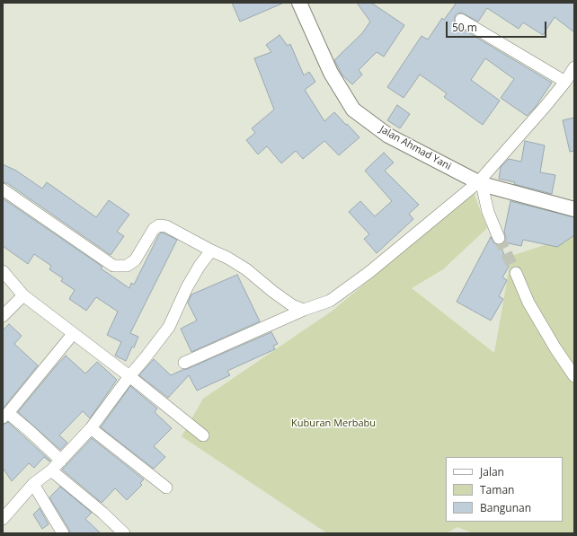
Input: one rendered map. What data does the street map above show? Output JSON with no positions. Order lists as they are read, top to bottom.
{
  "streets": {
    "street": ["Jalan Ahmad Yani"]
  },
  "parks": ["Kuburan Merbabu"],
  "legend": ["Jalan", "Taman", "Bangunan"],
  "scale_bar": "50 m"
}
